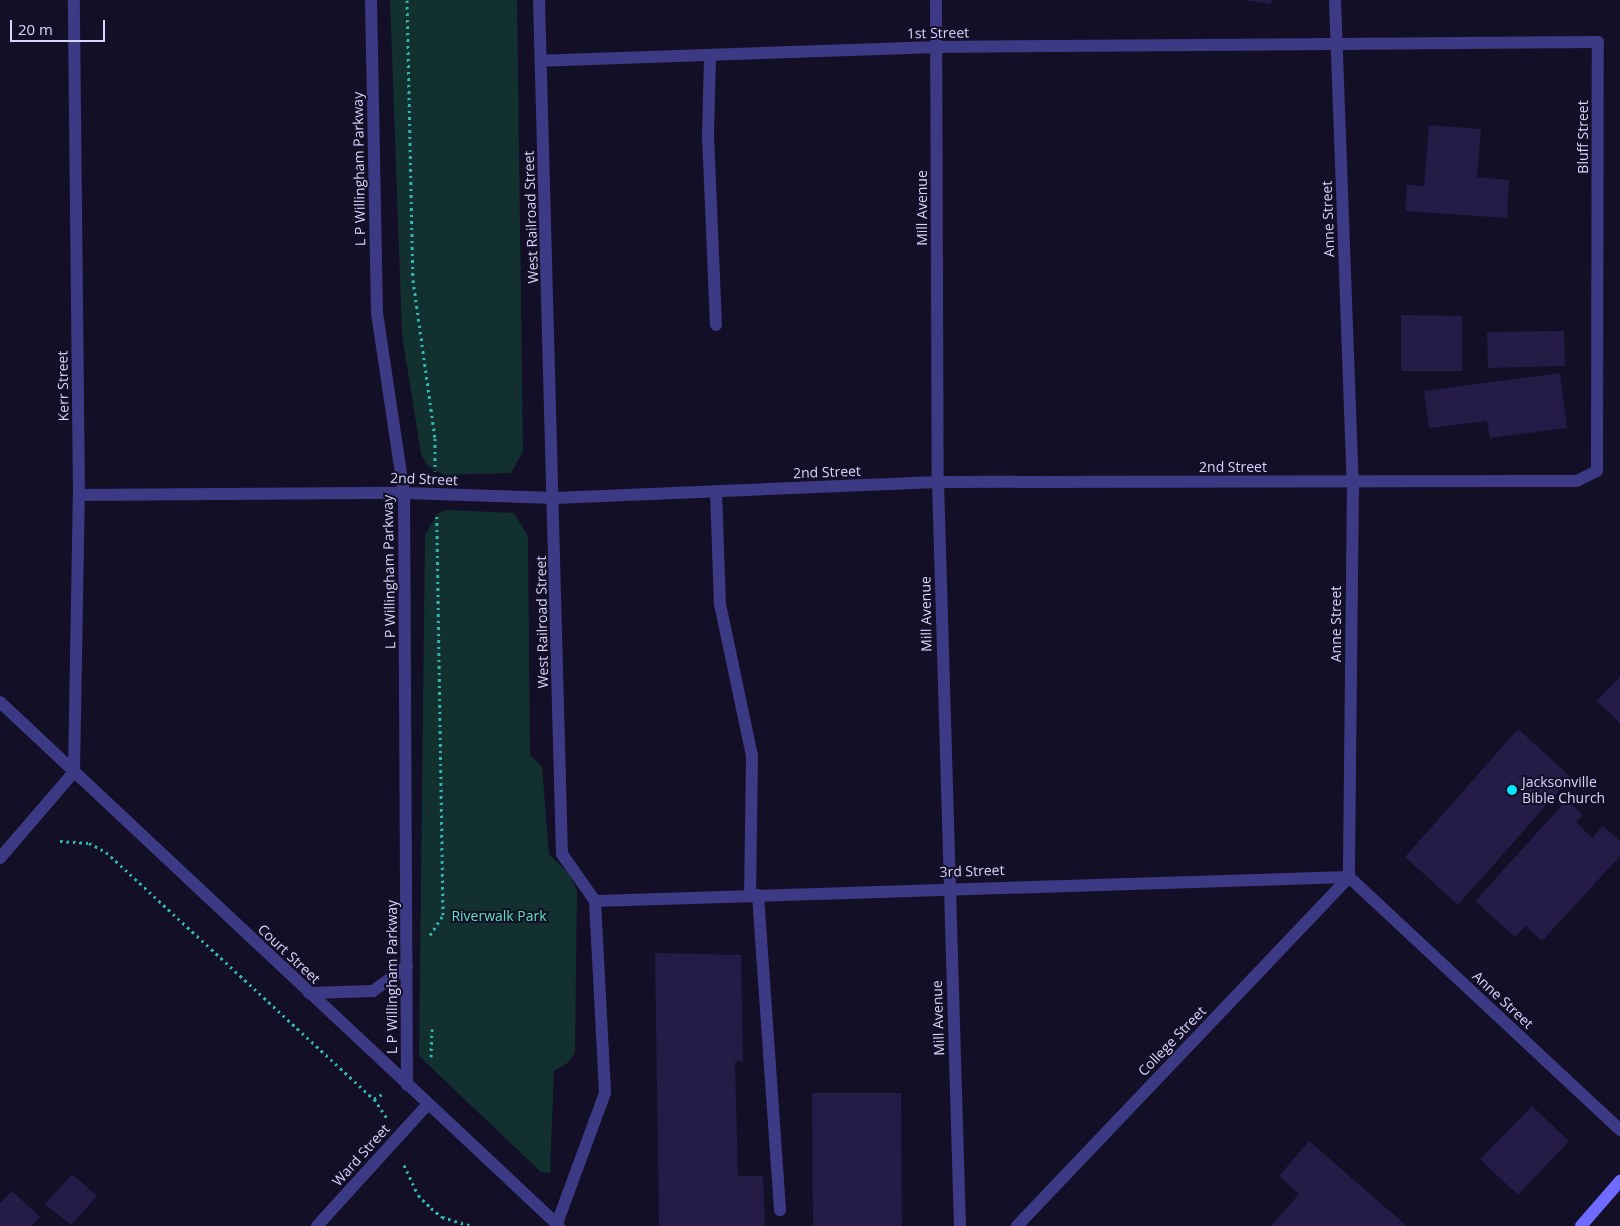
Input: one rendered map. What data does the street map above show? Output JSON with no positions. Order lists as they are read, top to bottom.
{
  "streets": {
    "street": [
      "1st Street",
      "Bluff Street",
      "L P Willingham Parkway",
      "Mill Avenue",
      "West Railroad Street",
      "Anne Street",
      "Kerr Street",
      "2nd Street",
      "3rd Street",
      "Court Street",
      "College Street",
      "Ward Street"
    ]
  },
  "crossings": [
    ["1st Street", "Bluff Street"],
    ["1st Street", "Mill Avenue"],
    ["1st Street", "West Railroad Street"],
    ["1st Street", "Anne Street"],
    ["Bluff Street", "Anne Street"],
    ["Bluff Street", "2nd Street"],
    ["L P Willingham Parkway", "2nd Street"],
    ["L P Willingham Parkway", "Court Street"],
    ["Mill Avenue", "2nd Street"],
    ["Mill Avenue", "3rd Street"],
    ["West Railroad Street", "2nd Street"],
    ["West Railroad Street", "3rd Street"],
    ["Anne Street", "2nd Street"],
    ["Anne Street", "3rd Street"],
    ["Anne Street", "College Street"],
    ["Kerr Street", "2nd Street"],
    ["Kerr Street", "Court Street"],
    ["3rd Street", "College Street"],
    ["Court Street", "Ward Street"]
  ],
  "parks": ["Riverwalk Park"],
  "places": ["Jacksonville Bible Church"],
  "scale_bar": "20 m"
}
